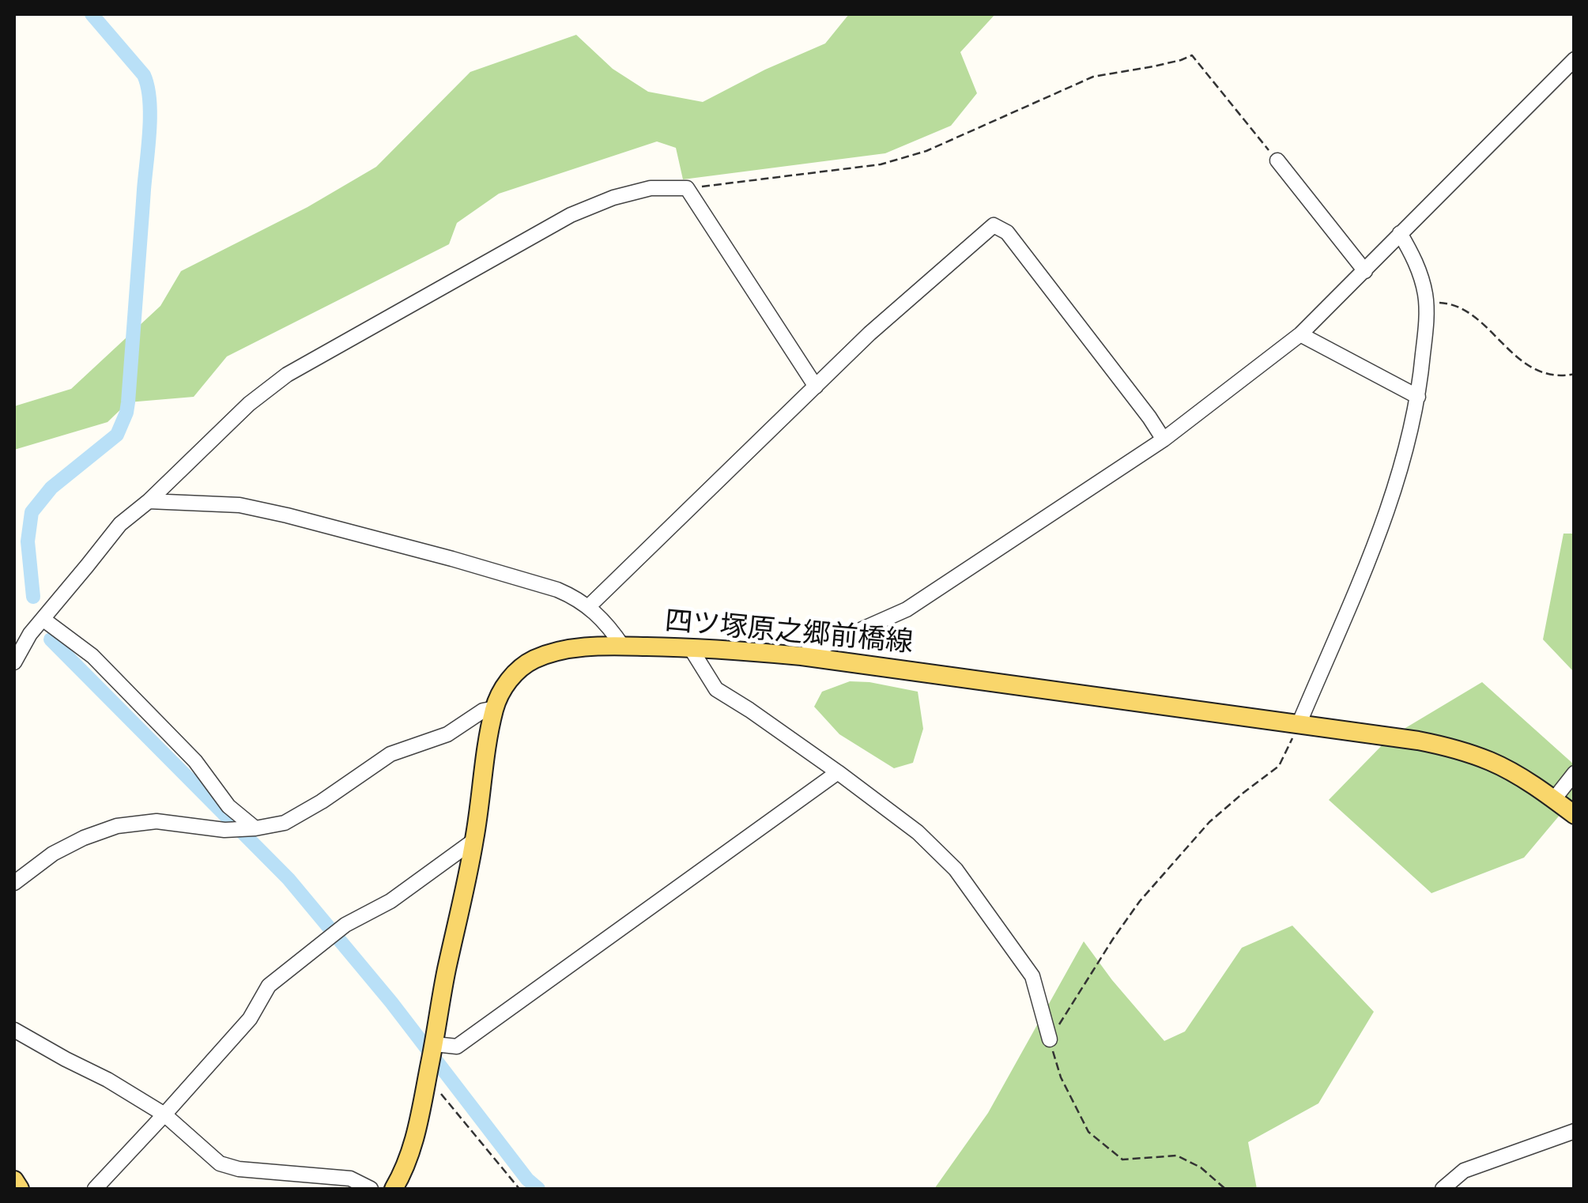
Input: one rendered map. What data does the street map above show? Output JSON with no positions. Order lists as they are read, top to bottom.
{
  "streets": {
    "main road": ["四ツ塚原之郷前橋線"]
  }
}
